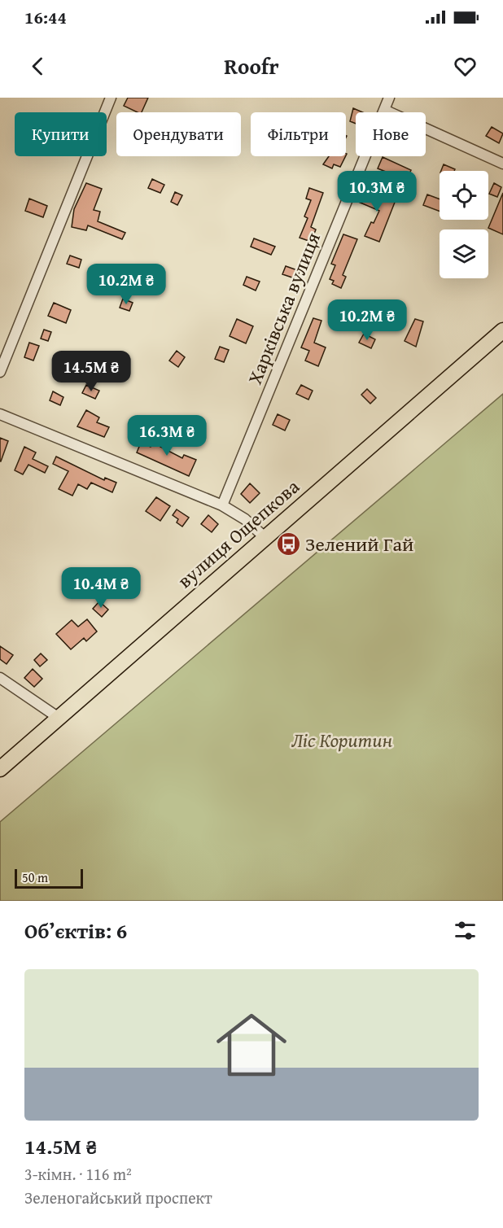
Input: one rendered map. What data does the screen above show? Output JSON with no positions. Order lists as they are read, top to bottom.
{
  "streets": {
    "highway": ["вулиця Ощепкова"],
    "street": ["Харківська вулиця"]
  },
  "parks": ["Ліс Коритин"],
  "places": {
    "bus stop": ["Зелений Гай"]
  },
  "scale_bar": "50 m",
  "page": {
    "status": "16:44",
    "header": "Roofr",
    "chip": [
      "Купити",
      "Орендувати",
      "Фільтри",
      "Нове"
    ],
    "price": [
      "10.3M ₴",
      "10.2M ₴",
      "10.2M ₴",
      "14.5M ₴",
      "16.3M ₴",
      "10.4M ₴"
    ],
    "scale": "50 m",
    "heading": "Об’єктів: 6",
    "list": [
      {
        "name": "14.5M ₴",
        "note": "3-кімн. · 116 m² · Зеленогайський проспект"
      }
    ]
  }
}
